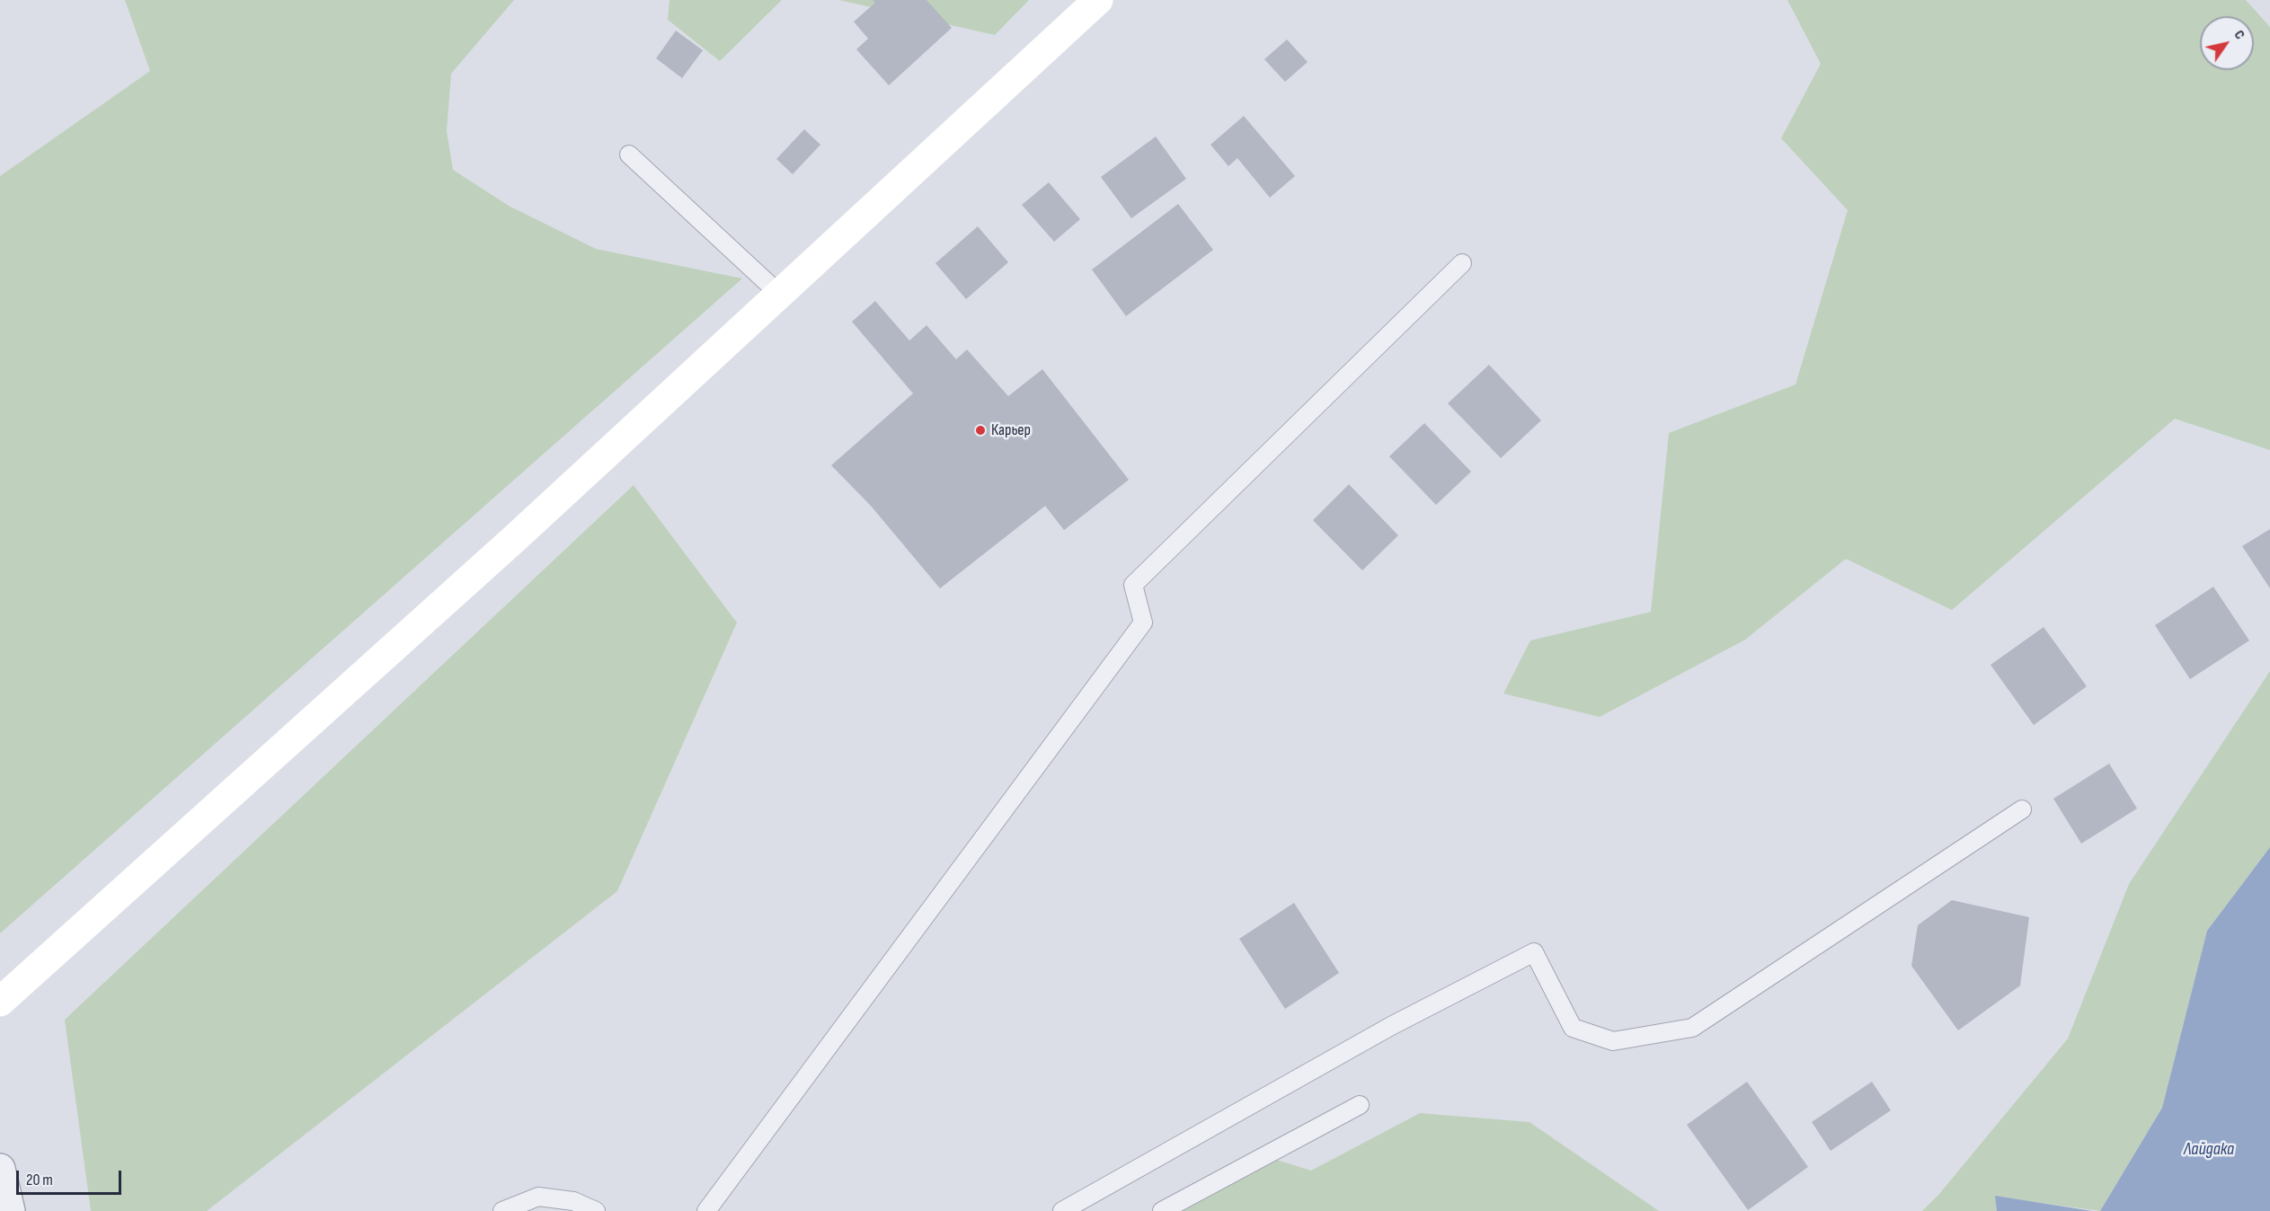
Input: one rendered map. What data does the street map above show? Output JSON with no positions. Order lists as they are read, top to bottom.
{
  "water": ["Лайдака"],
  "places": ["Карьер"],
  "scale_bar": "20 m",
  "north": "top right"
}
